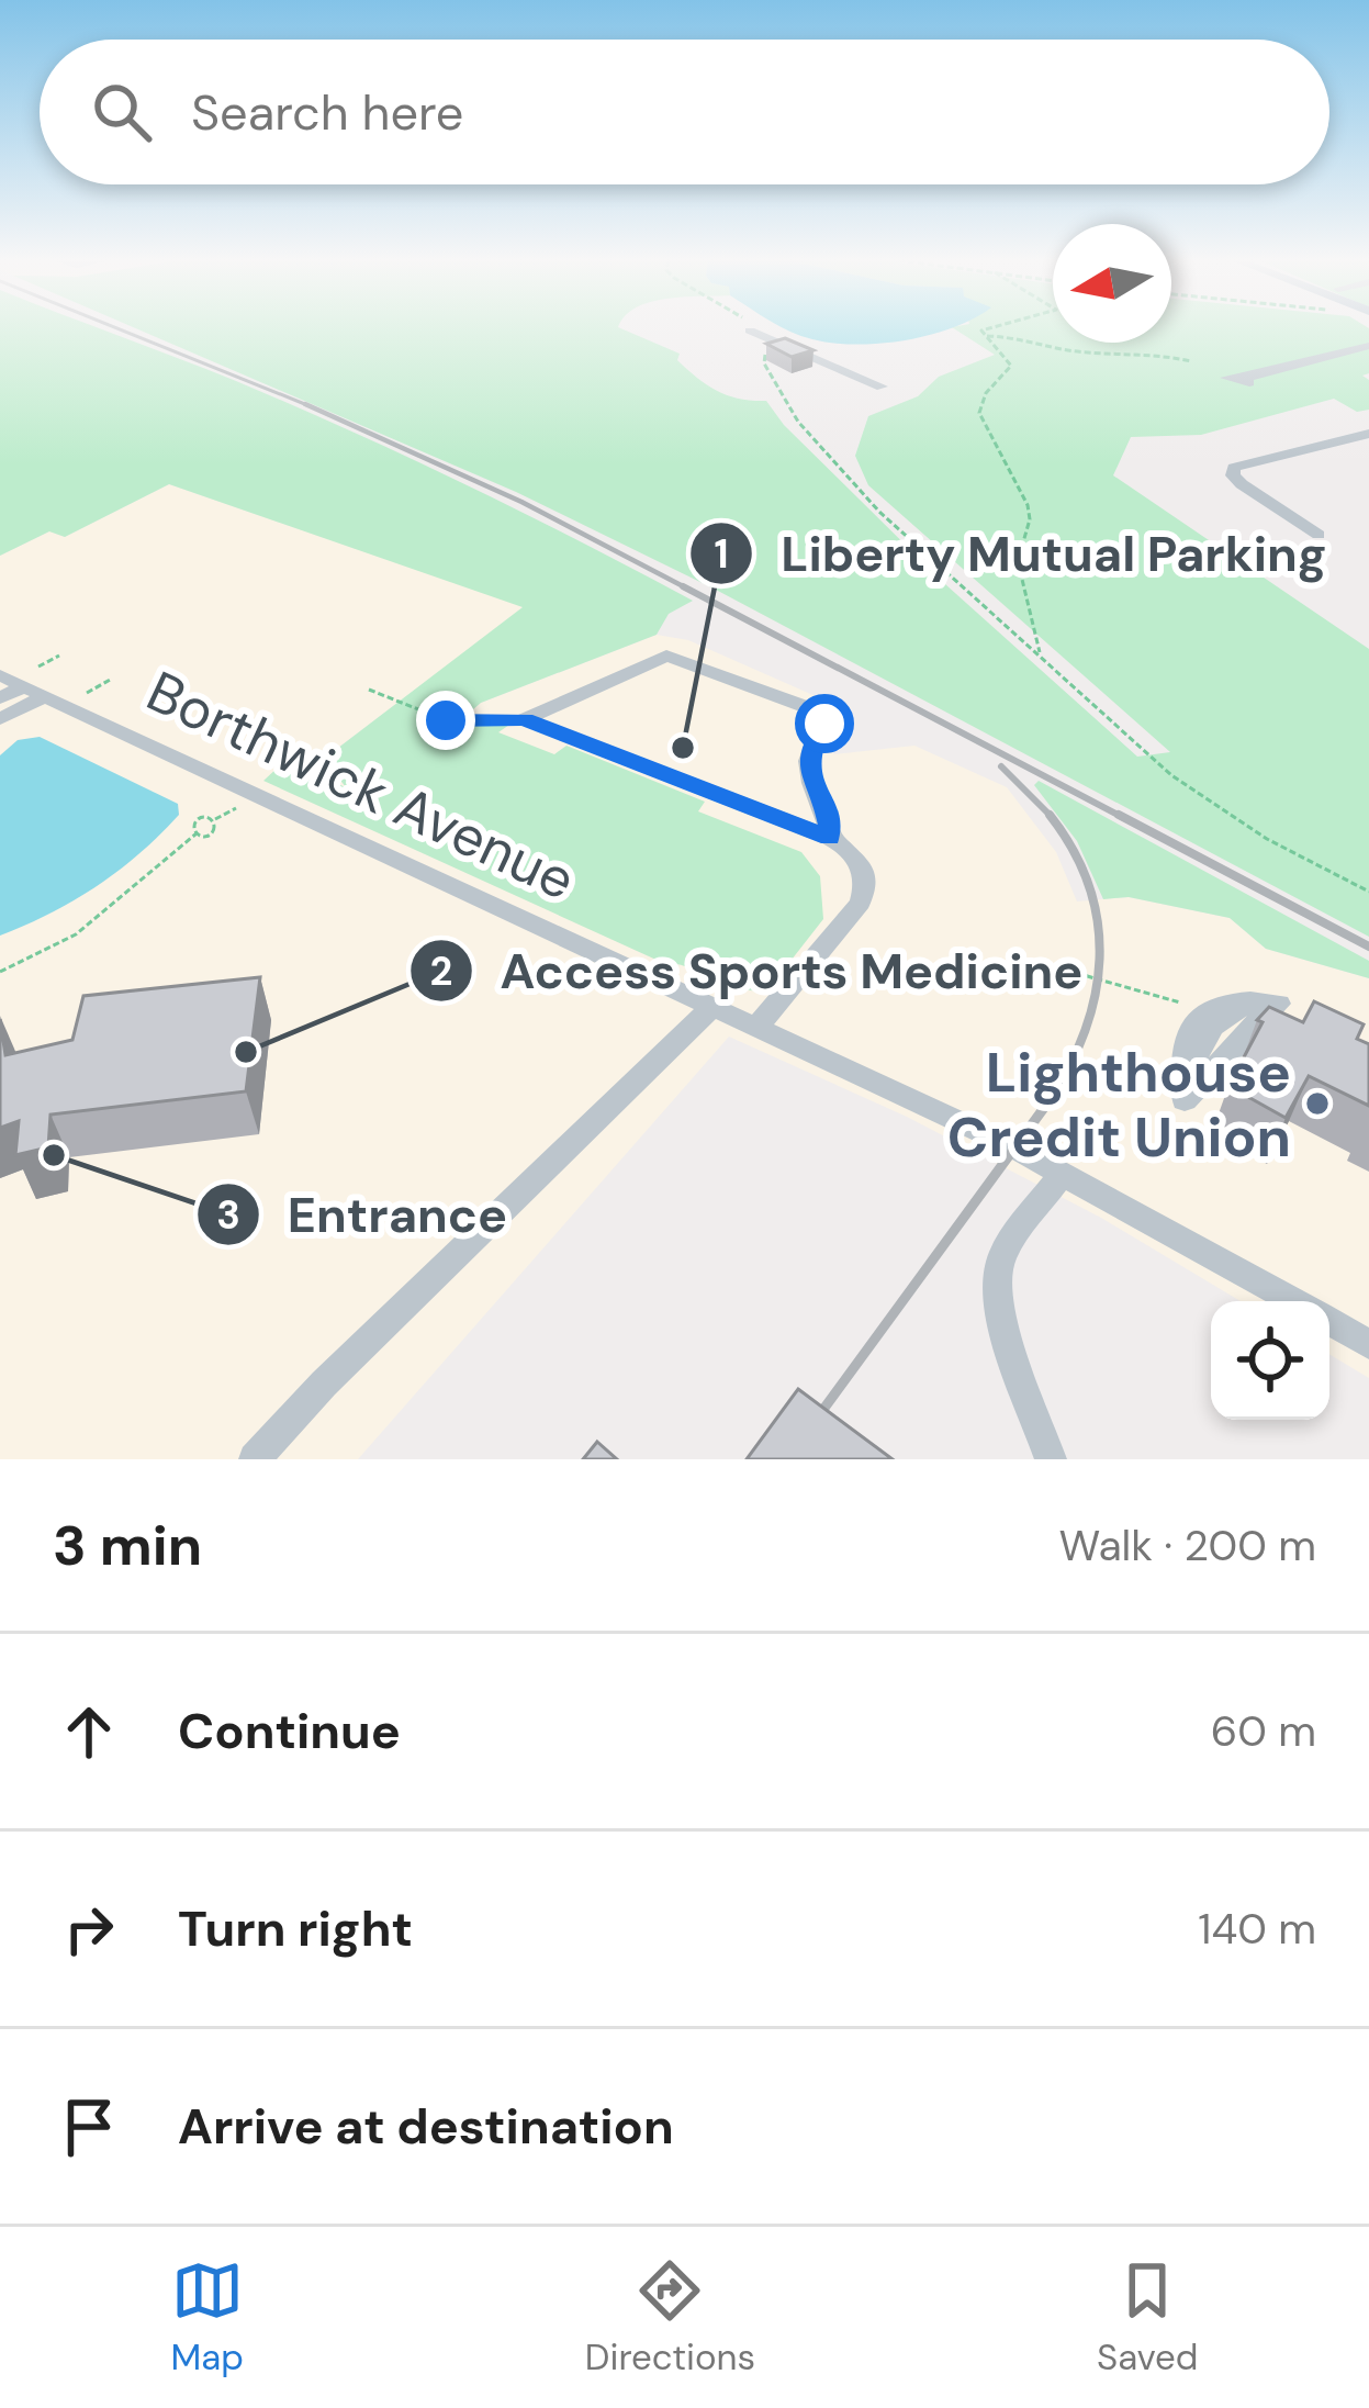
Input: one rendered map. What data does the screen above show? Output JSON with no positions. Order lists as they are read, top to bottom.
{
  "streets": {
    "street": ["Borthwick Avenue"]
  },
  "places": [
    "Liberty Mutual Parking",
    "Access Sports Medicine",
    "Lighthouse Credit Union",
    "Entrance"
  ],
  "north": "left",
  "page": {
    "search": "Search here",
    "heading": ["3 min", "Walk · 200 m"],
    "list": [
      ["Continue", "60 m"],
      ["Turn right", "140 m"],
      "Arrive at destination"
    ],
    "nav": ["Map", "Directions", "Saved"]
  }
}
